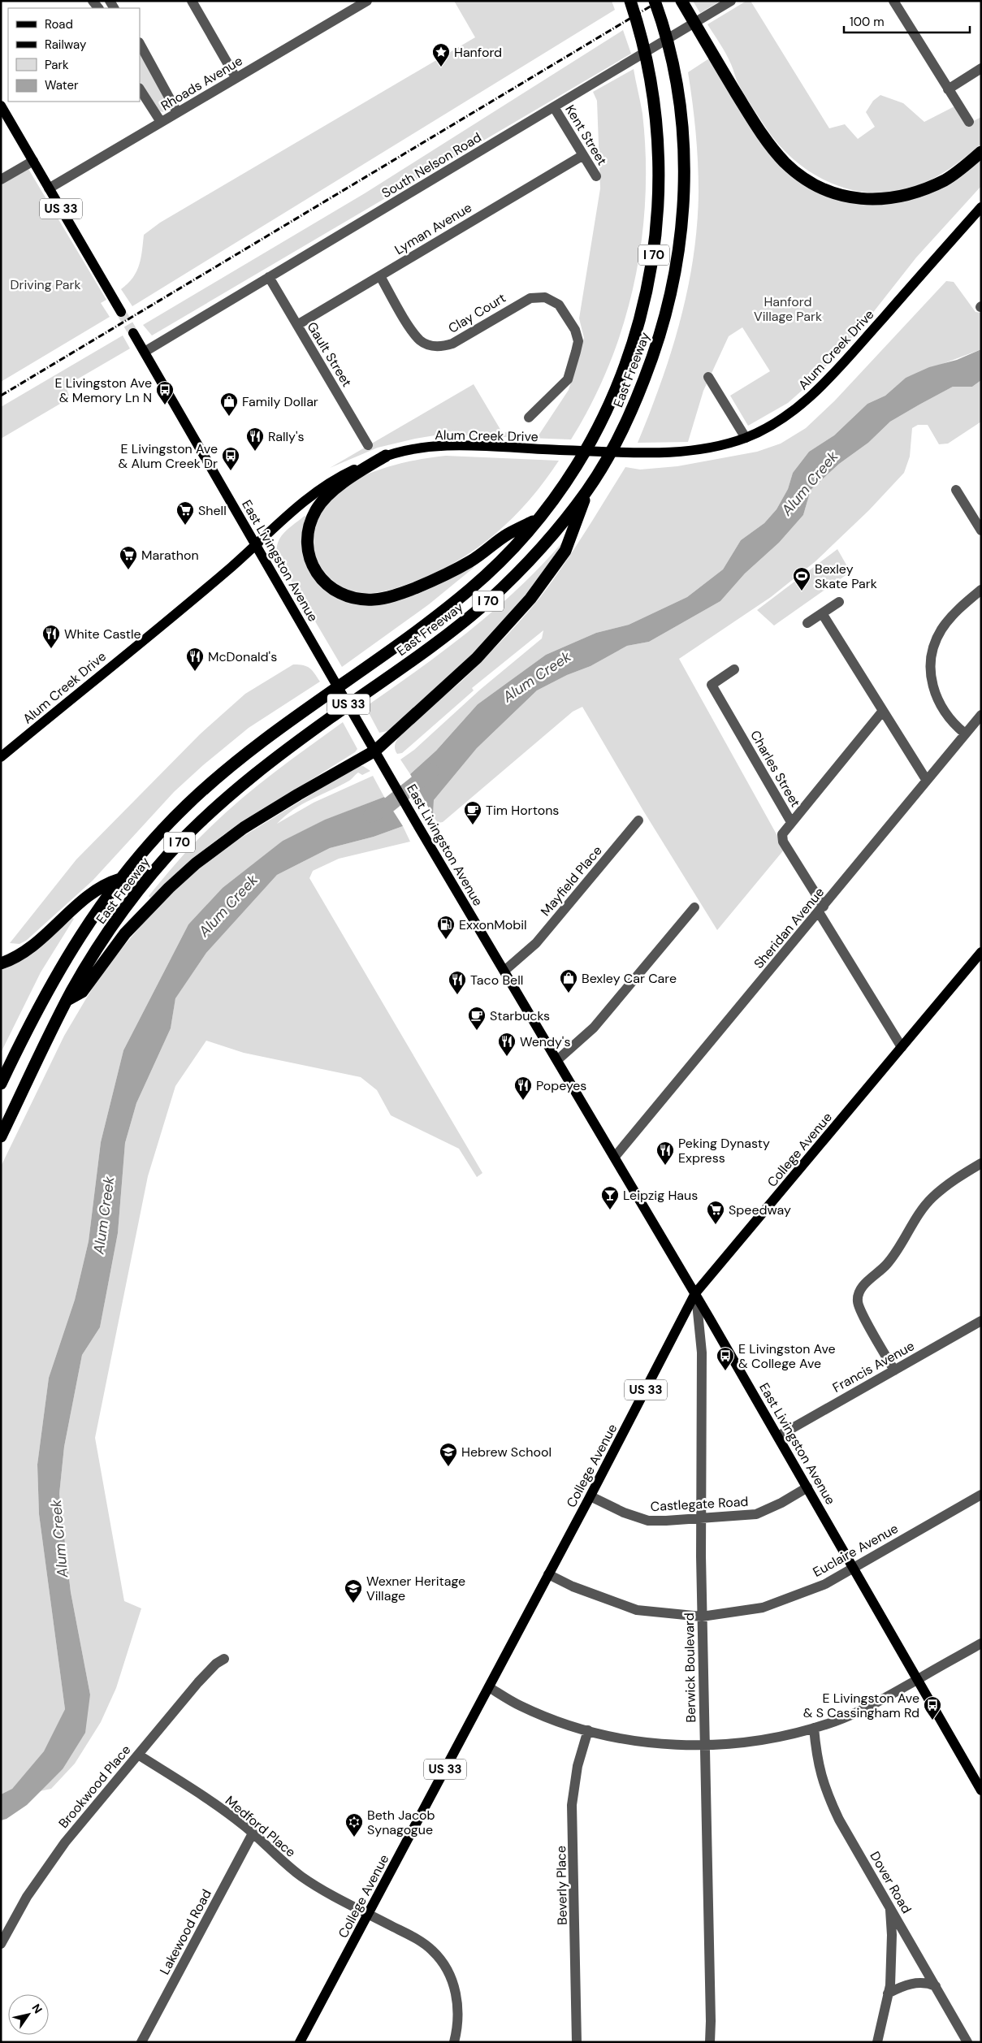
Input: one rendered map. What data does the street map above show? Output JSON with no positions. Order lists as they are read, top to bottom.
{
  "streets": {
    "highway": ["I 70", "East Freeway"],
    "main road": [
      "US 33",
      "Alum Creek Drive",
      "East Livingston Avenue",
      "College Avenue"
    ],
    "street": [
      "Rhoads Avenue",
      "Kent Street",
      "South Nelson Road",
      "Lyman Avenue",
      "Clay Court",
      "Gault Street",
      "Charles Street",
      "Mayfield Place",
      "Sheridan Avenue",
      "Francis Avenue",
      "Castlegate Road",
      "Euclaire Avenue",
      "Berwick Boulevard",
      "Brookwood Place",
      "Medford Place",
      "Dover Road",
      "Beverly Place",
      "Lakewood Road"
    ]
  },
  "crossings": [
    ["Rhoads Avenue", "US 33"],
    ["Kent Street", "South Nelson Road"],
    ["Kent Street", "Lyman Avenue"],
    ["South Nelson Road", "Gault Street"],
    ["South Nelson Road", "East Livingston Avenue"],
    ["Lyman Avenue", "Clay Court"],
    ["Lyman Avenue", "Gault Street"],
    ["Alum Creek Drive", "East Livingston Avenue"],
    ["East Livingston Avenue", "Mayfield Place"],
    ["East Livingston Avenue", "Sheridan Avenue"],
    ["East Livingston Avenue", "College Avenue"],
    ["East Livingston Avenue", "Francis Avenue"],
    ["East Livingston Avenue", "Castlegate Road"],
    ["East Livingston Avenue", "Euclaire Avenue"],
    ["East Livingston Avenue", "Berwick Boulevard"],
    ["Charles Street", "Sheridan Avenue"],
    ["Charles Street", "College Avenue"],
    ["College Avenue", "Castlegate Road"],
    ["College Avenue", "Euclaire Avenue"],
    ["College Avenue", "Berwick Boulevard"],
    ["College Avenue", "Medford Place"],
    ["Castlegate Road", "Berwick Boulevard"],
    ["Euclaire Avenue", "Berwick Boulevard"],
    ["Brookwood Place", "Medford Place"],
    ["Medford Place", "Lakewood Road"]
  ],
  "water": ["Alum Creek"],
  "parks": ["Driving Park", "Hanford Village Park"],
  "places": {
    "place": ["Hanford"],
    "bus stop": [
      "E Livingston Ave & Memory Ln N",
      "E Livingston Ave & Alum Creek Dr",
      "E Livingston Ave & College Ave",
      "E Livingston Ave & S Cassingham Rd"
    ],
    "shop": ["Family Dollar", "Bexley Car Care"],
    "restaurant": [
      "Rally's",
      "White Castle",
      "McDonald's",
      "Taco Bell",
      "Wendy's",
      "Popeyes",
      "Peking Dynasty Express"
    ],
    "supermarket": ["Shell", "Marathon", "Speedway"],
    "sports": ["Bexley Skate Park"],
    "cafe": ["Tim Hortons", "Starbucks"],
    "fuel station": ["ExxonMobil"],
    "bar": ["Leipzig Haus"],
    "school or university": ["Hebrew School", "Wexner Heritage Village"],
    "synagogue": ["Beth Jacob Synagogue"]
  },
  "legend": [
    "Road",
    "Railway",
    "Park",
    "Water"
  ],
  "scale_bar": "100 m",
  "north": "top right"
}
